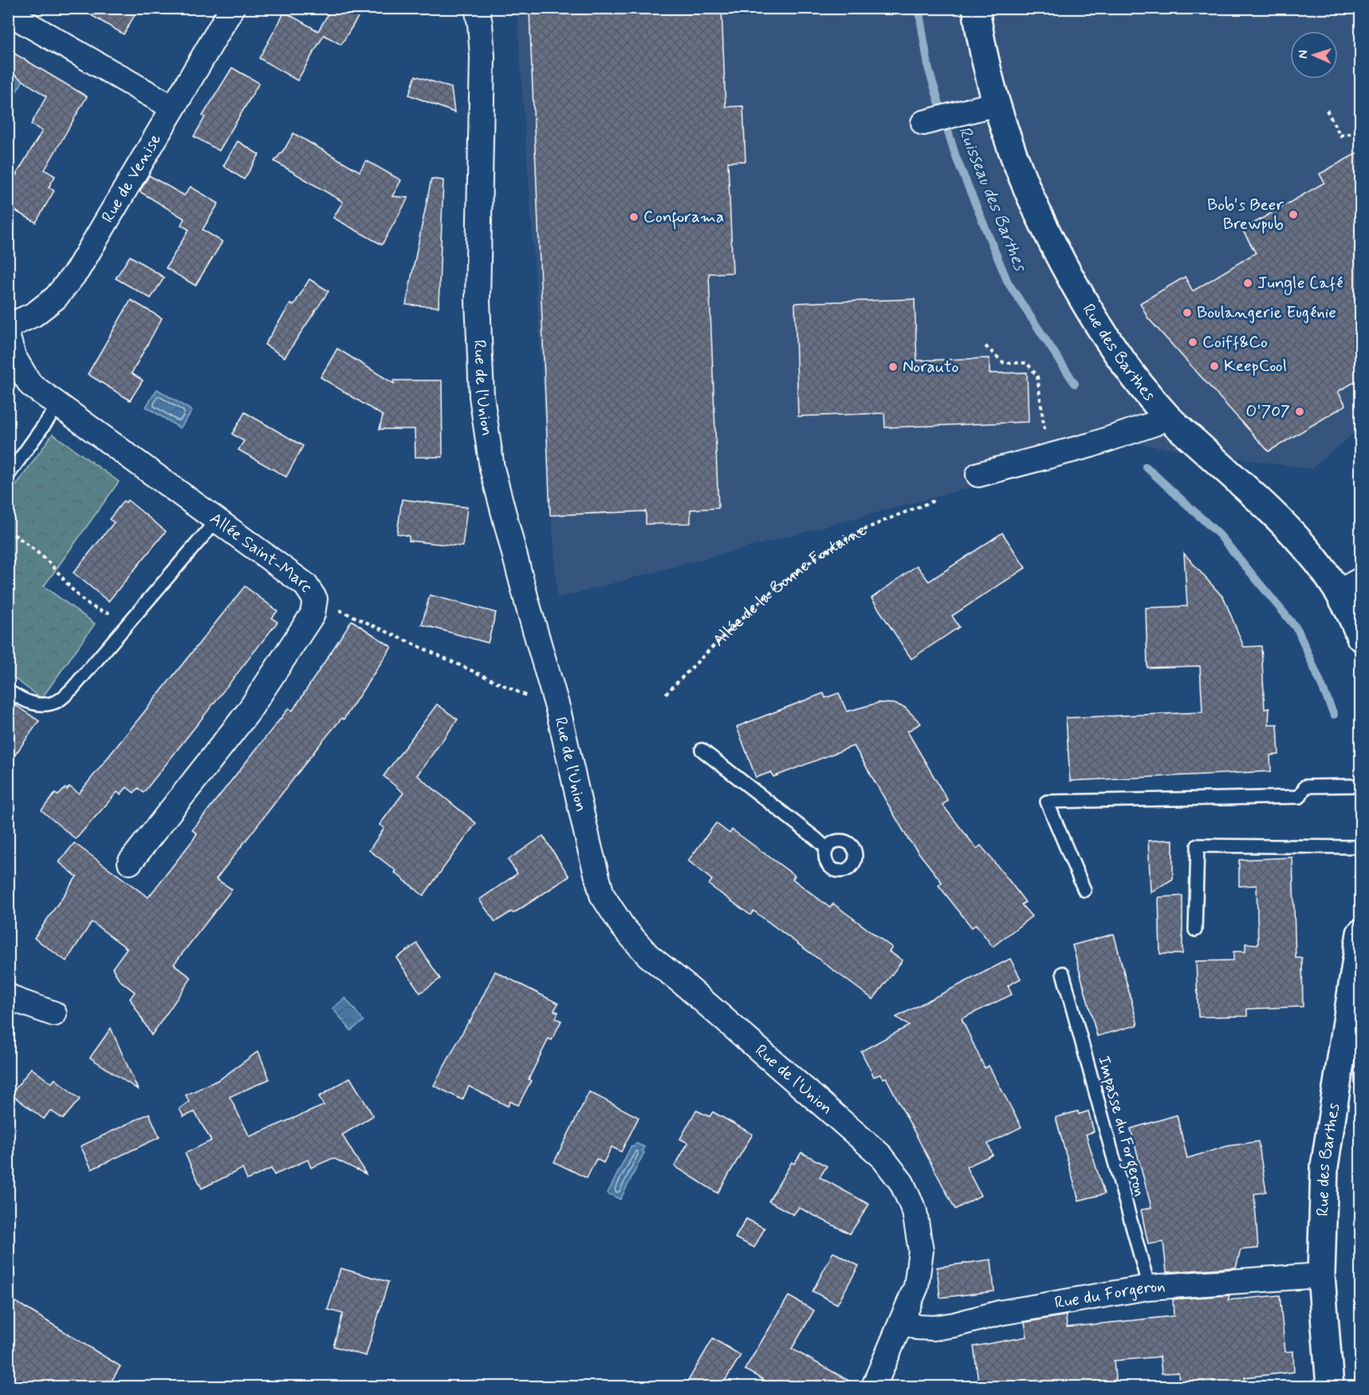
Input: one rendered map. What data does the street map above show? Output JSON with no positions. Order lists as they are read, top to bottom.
{
  "streets": {
    "street": [
      "Rue de Venise",
      "Rue des Barthes",
      "Rue de l'Union",
      "Allée Saint-Marc",
      "Rue du Forgeron"
    ],
    "lane": ["Impasse du Forgeron"],
    "path": ["Allée de la Bonne Fontaine"]
  },
  "crossings": [
    ["Rue des Barthes", "Rue du Forgeron"],
    ["Rue de l'Union", "Rue du Forgeron"],
    ["Impasse du Forgeron", "Rue du Forgeron"]
  ],
  "water": ["Ruisseau des Barthes"],
  "places": [
    "Bob's Beer Brewpub",
    "Conforama",
    "Jungle Café",
    "Boulangerie Eugénie",
    "Coiff&Co",
    "KeepCool",
    "Norauto",
    "O'707"
  ],
  "north": "left"
}
